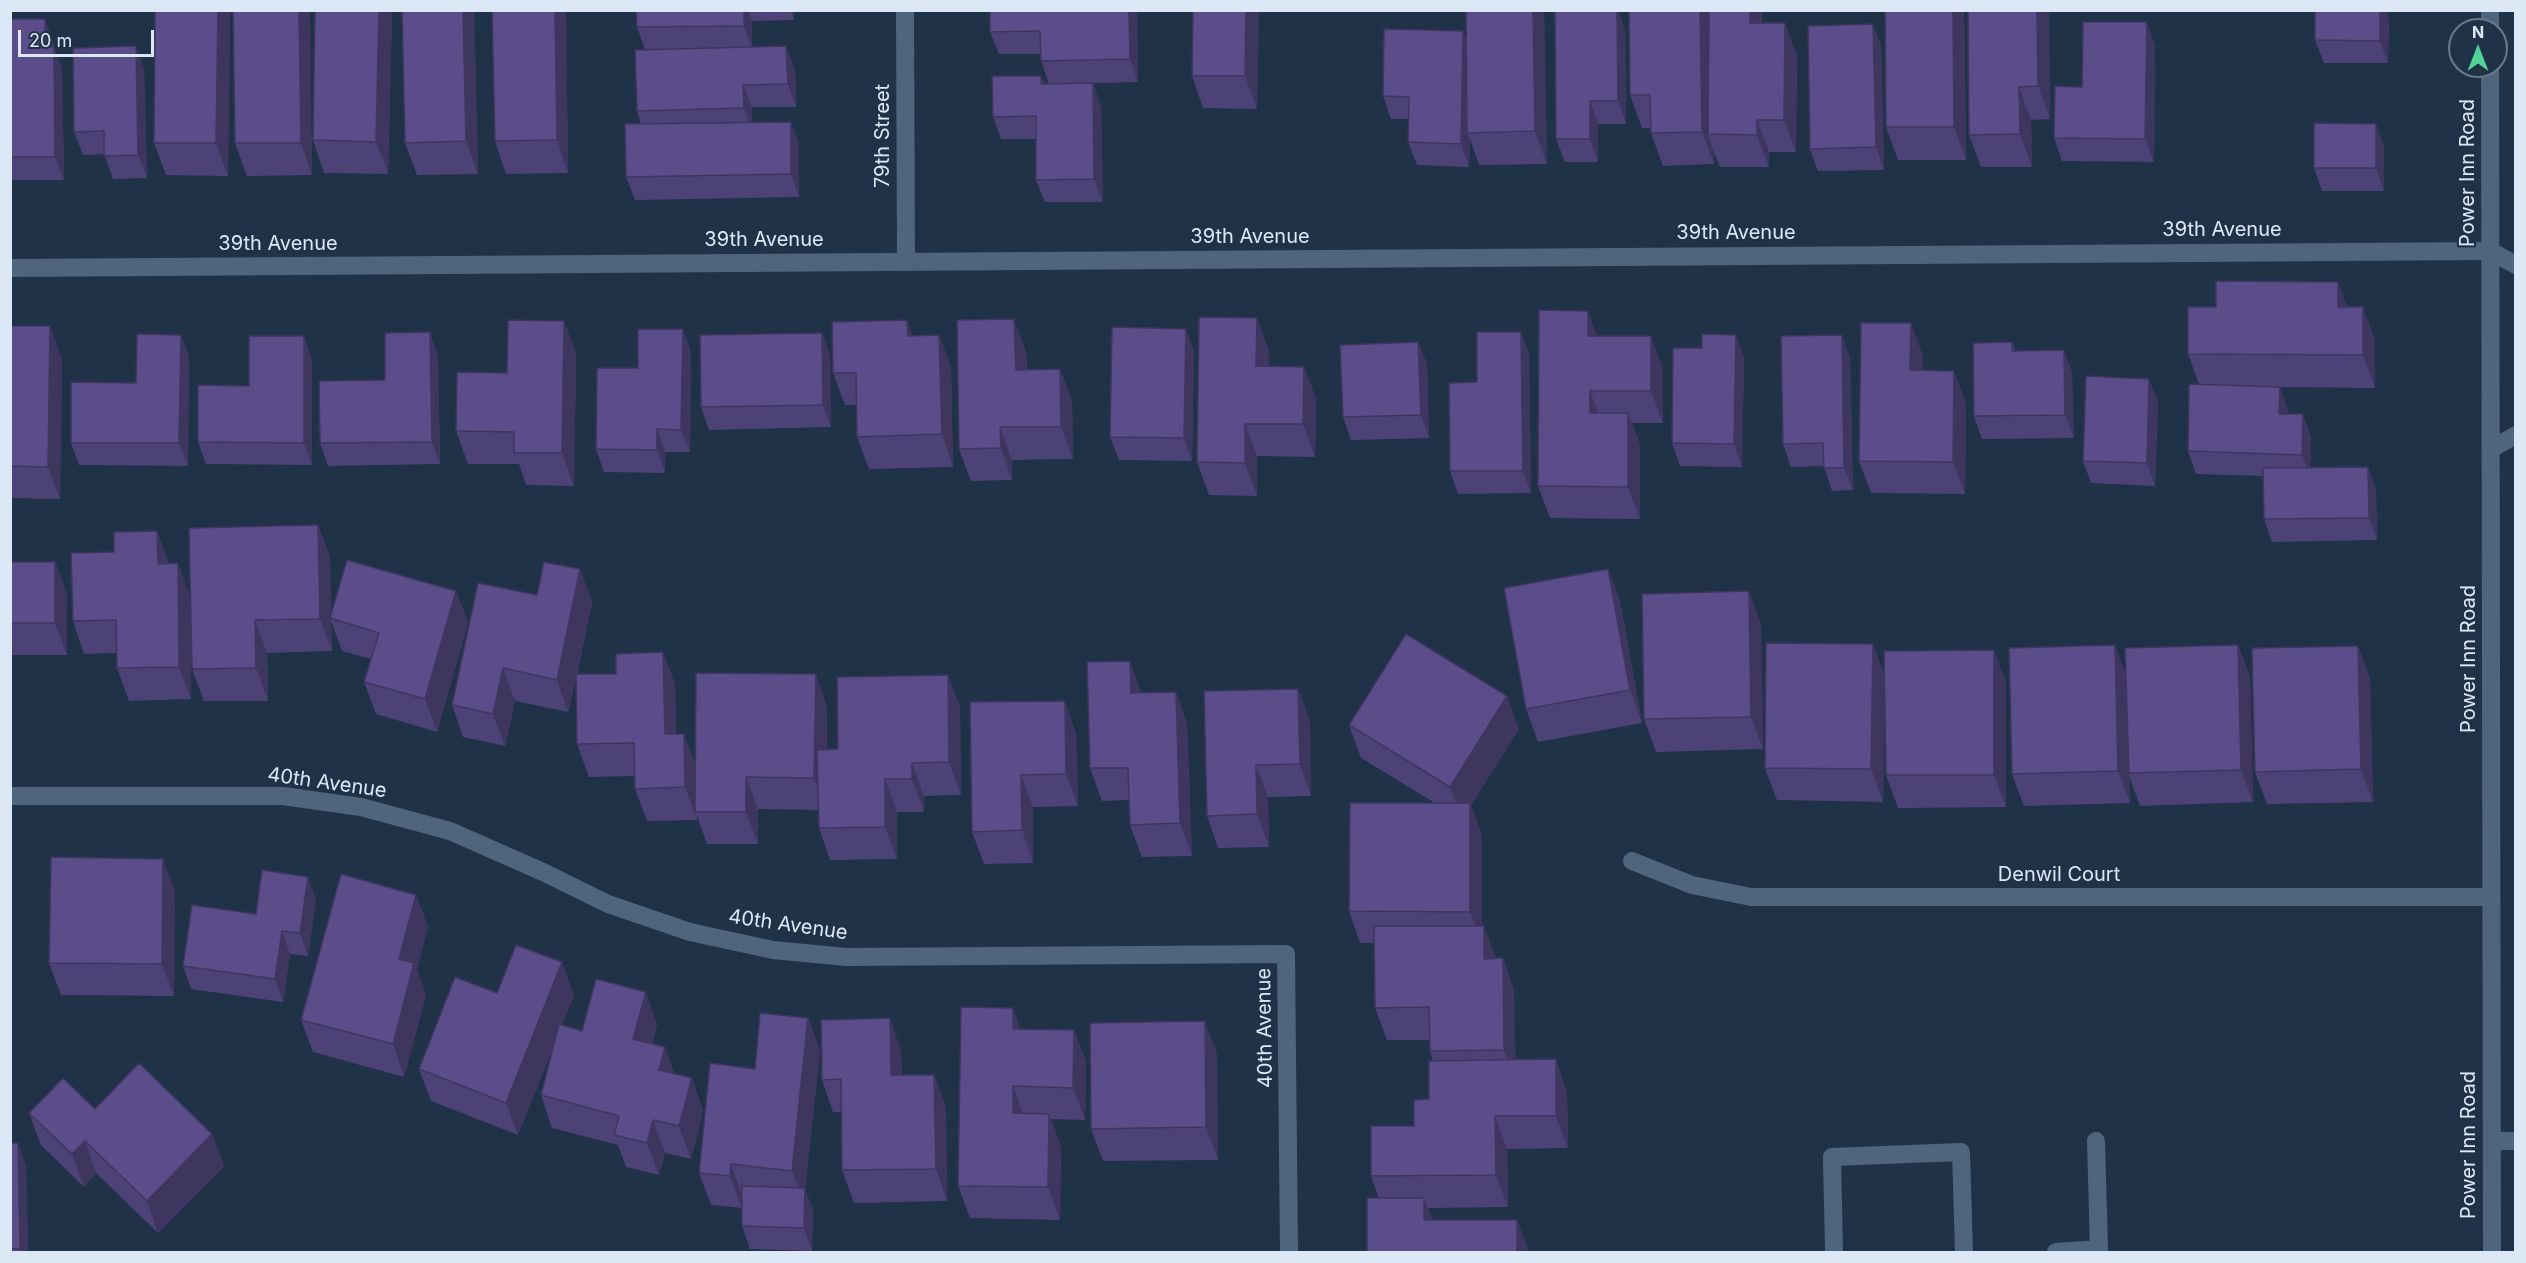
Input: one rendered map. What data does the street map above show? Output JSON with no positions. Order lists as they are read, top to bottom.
{
  "streets": {
    "street": [
      "79th Street",
      "Power Inn Road",
      "39th Avenue",
      "40th Avenue",
      "Denwil Court"
    ]
  },
  "crossings": [
    ["79th Street", "39th Avenue"],
    ["Power Inn Road", "39th Avenue"],
    ["Power Inn Road", "Denwil Court"]
  ],
  "scale_bar": "20 m",
  "north": "top"
}
